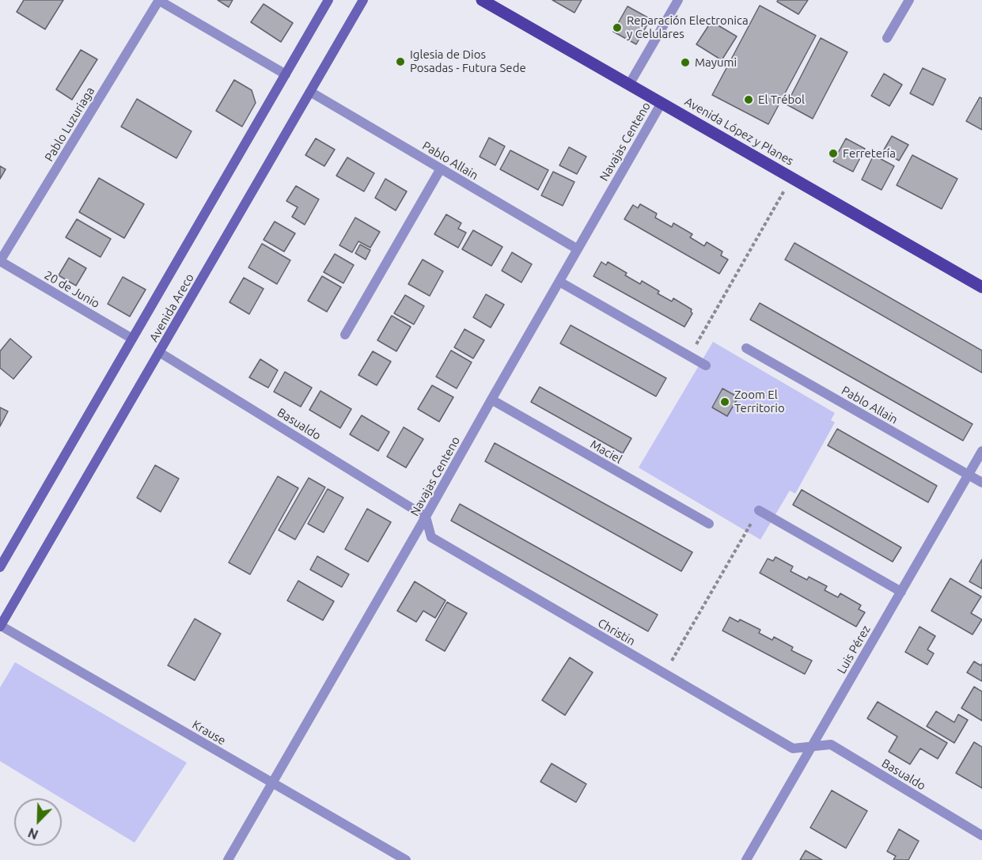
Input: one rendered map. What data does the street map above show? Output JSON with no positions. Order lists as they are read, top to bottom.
{
  "streets": {
    "main road": ["Avenida López y Planes", "Avenida Areco"],
    "street": [
      "Pablo Luzuriaga",
      "Navajas Centeno",
      "Pablo Allain",
      "20 de Junio",
      "Basualdo",
      "Maciel",
      "Christin",
      "Luis Pérez",
      "Krause"
    ]
  },
  "crossings": [
    ["Pablo Luzuriaga", "20 de Junio"],
    ["Avenida López y Planes", "Navajas Centeno"],
    ["Navajas Centeno", "Pablo Allain"],
    ["Navajas Centeno", "Basualdo"],
    ["Navajas Centeno", "Maciel"],
    ["Navajas Centeno", "Christin"],
    ["Navajas Centeno", "Krause"],
    ["Pablo Allain", "Avenida Areco"],
    ["Pablo Allain", "Luis Pérez"],
    ["20 de Junio", "Avenida Areco"],
    ["Avenida Areco", "Basualdo"],
    ["Avenida Areco", "Krause"],
    ["Basualdo", "Christin"],
    ["Basualdo", "Luis Pérez"],
    ["Christin", "Luis Pérez"]
  ],
  "places": [
    "Reparación Electronica y Celulares",
    "Iglesia de Dios Posadas - Futura Sede",
    "Mayumi",
    "El Trébol",
    "Ferretería",
    "Zoom El Territorio"
  ],
  "north": "bottom left"
}
